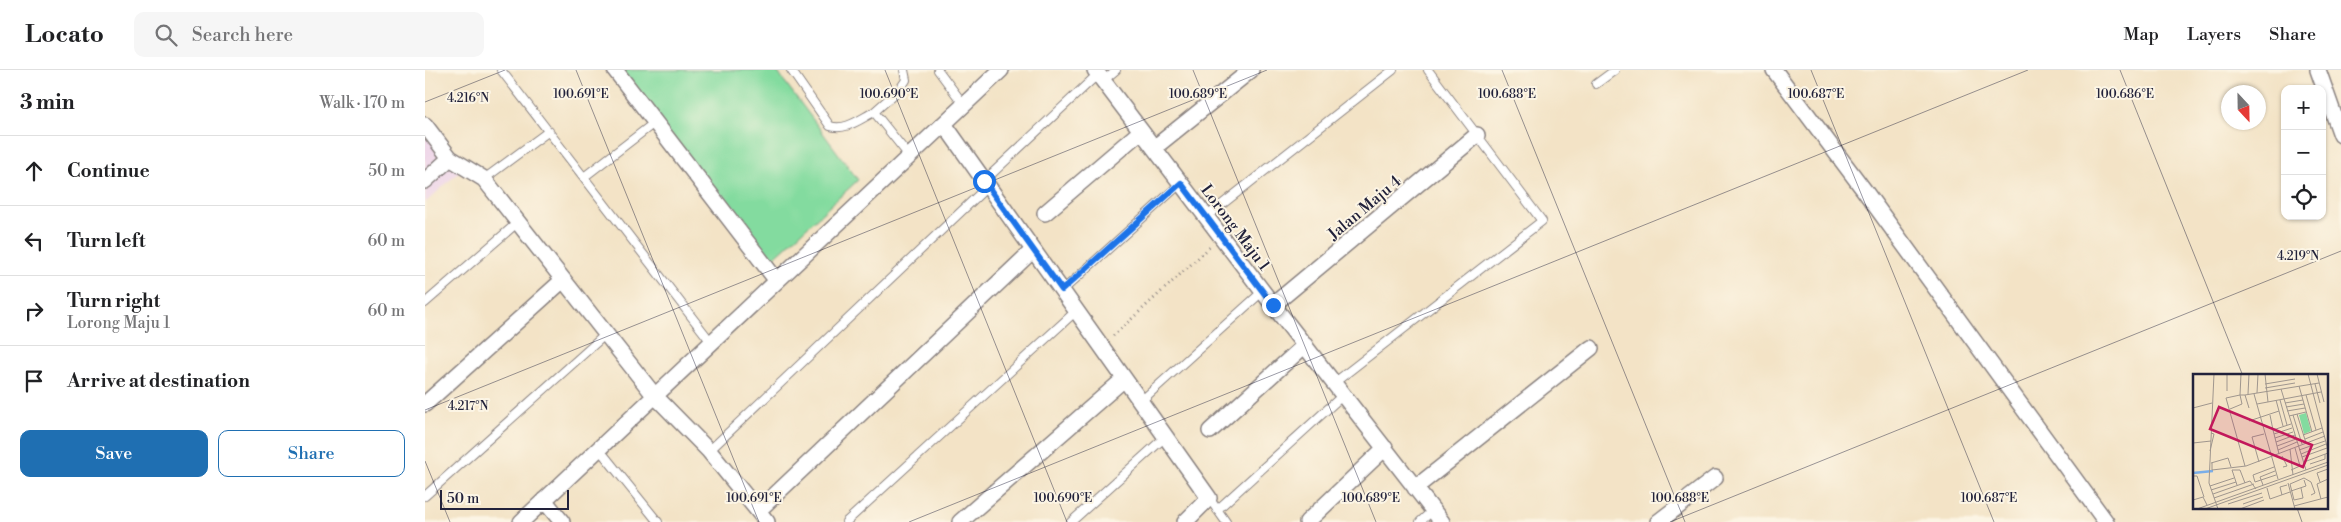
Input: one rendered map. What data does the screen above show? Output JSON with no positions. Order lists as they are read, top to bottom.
{
  "streets": {
    "street": ["Jalan Maju 4", "Lorong Maju 1"]
  },
  "crossings": [
    ["Jalan Maju 4", "Lorong Maju 1"]
  ],
  "scale_bar": "50 m",
  "north": "bottom",
  "page": {
    "header": "Locato",
    "search": "Search here",
    "nav": ["Map", "Layers", "Share"],
    "heading": ["3 min", "Walk · 170 m"],
    "map_buttons": ["+", "−"],
    "list": [
      ["Continue", "50 m"],
      ["Turn left", "60 m"],
      ["Turn right", "Lorong Maju 1", "60 m"],
      "Arrive at destination"
    ],
    "buttons": ["Save", "Share"],
    "scale": "50 m"
  },
  "coordinates": [
    "100.691°E",
    "100.690°E",
    "100.689°E",
    "100.688°E",
    "100.687°E",
    "100.686°E",
    "4.216°N",
    "4.219°N",
    "4.217°N"
  ]
}
